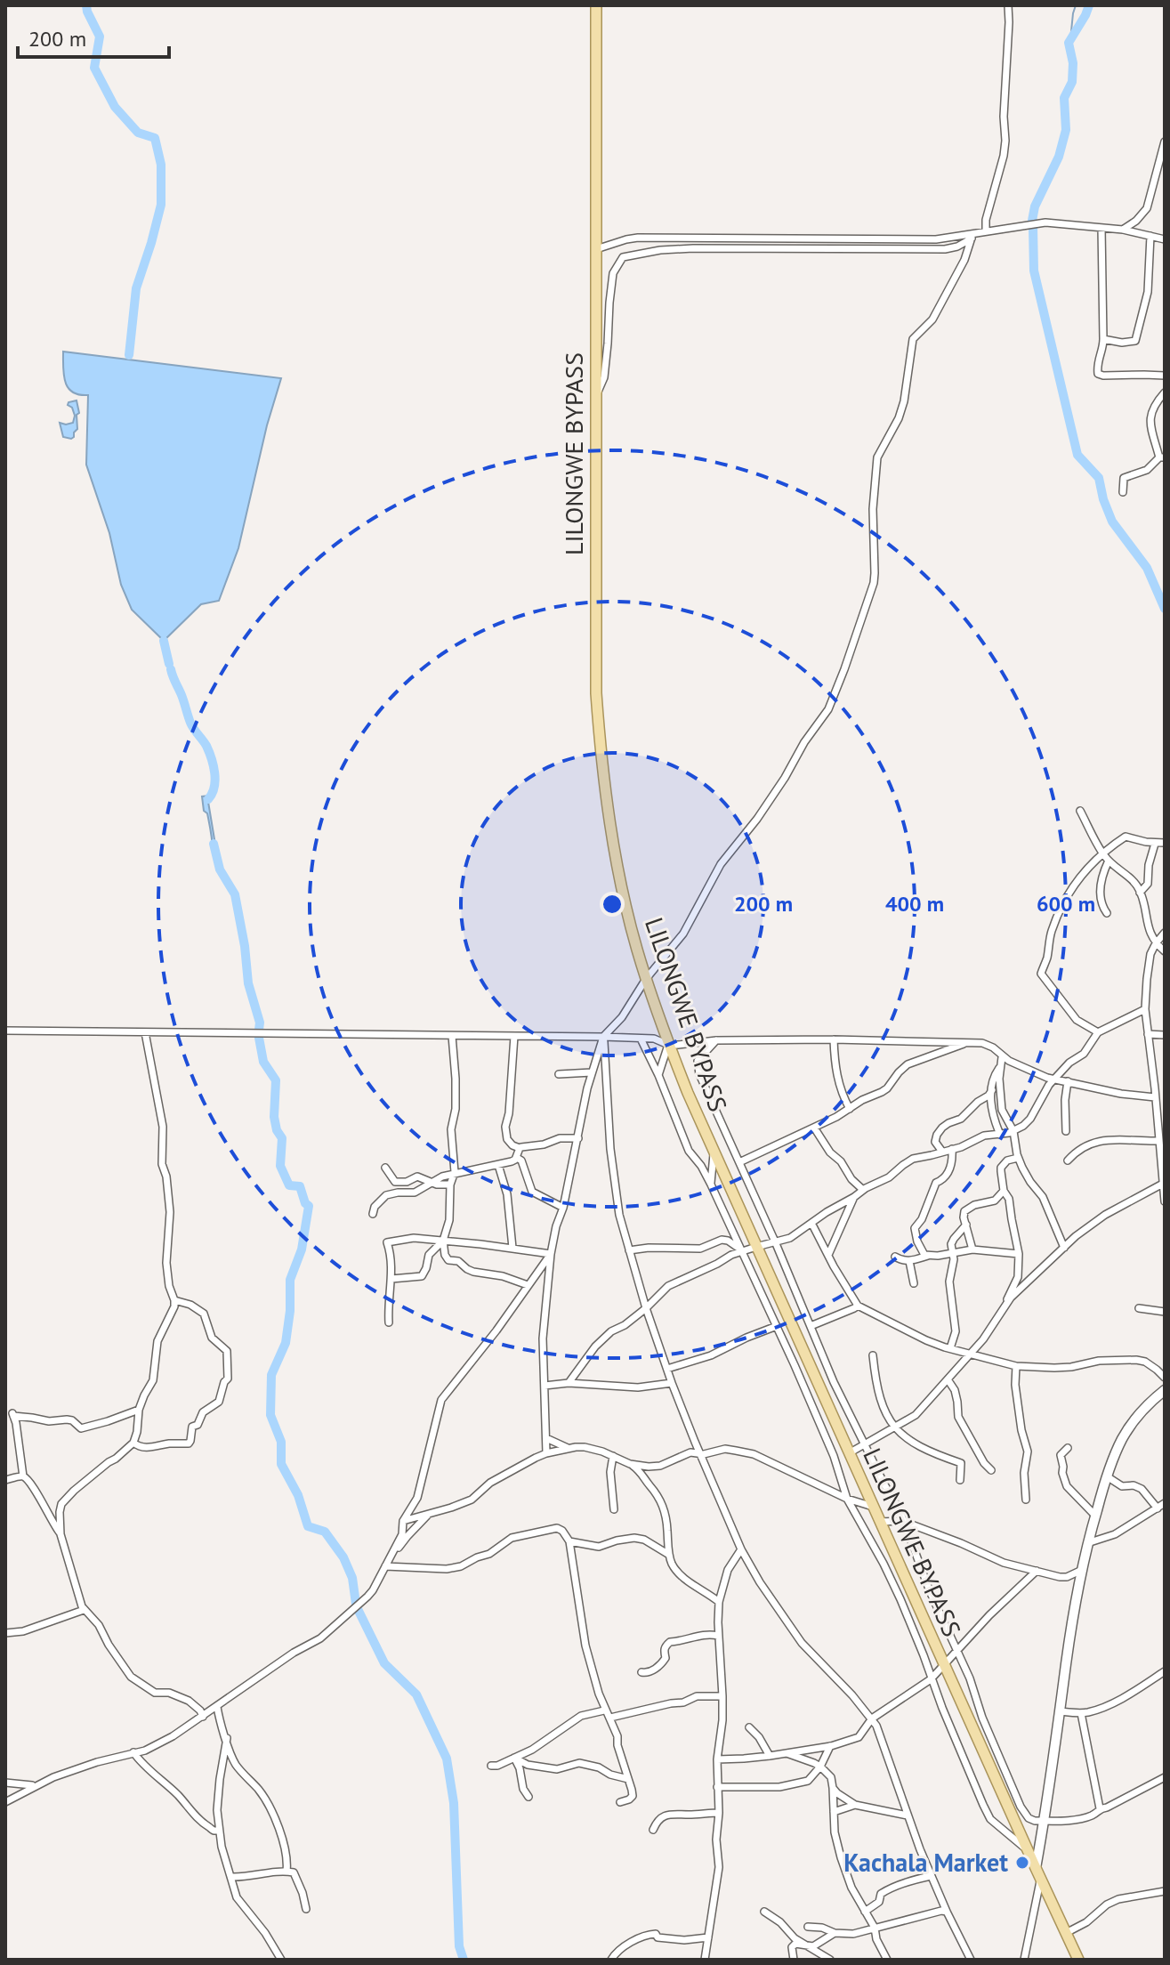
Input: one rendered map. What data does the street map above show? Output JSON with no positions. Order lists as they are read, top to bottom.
{
  "streets": {
    "main road": ["LILONGWE BYPASS"]
  },
  "places": ["Kachala Market"],
  "scale_bar": "200 m",
  "rings": ["200 m", "400 m", "600 m"]
}
